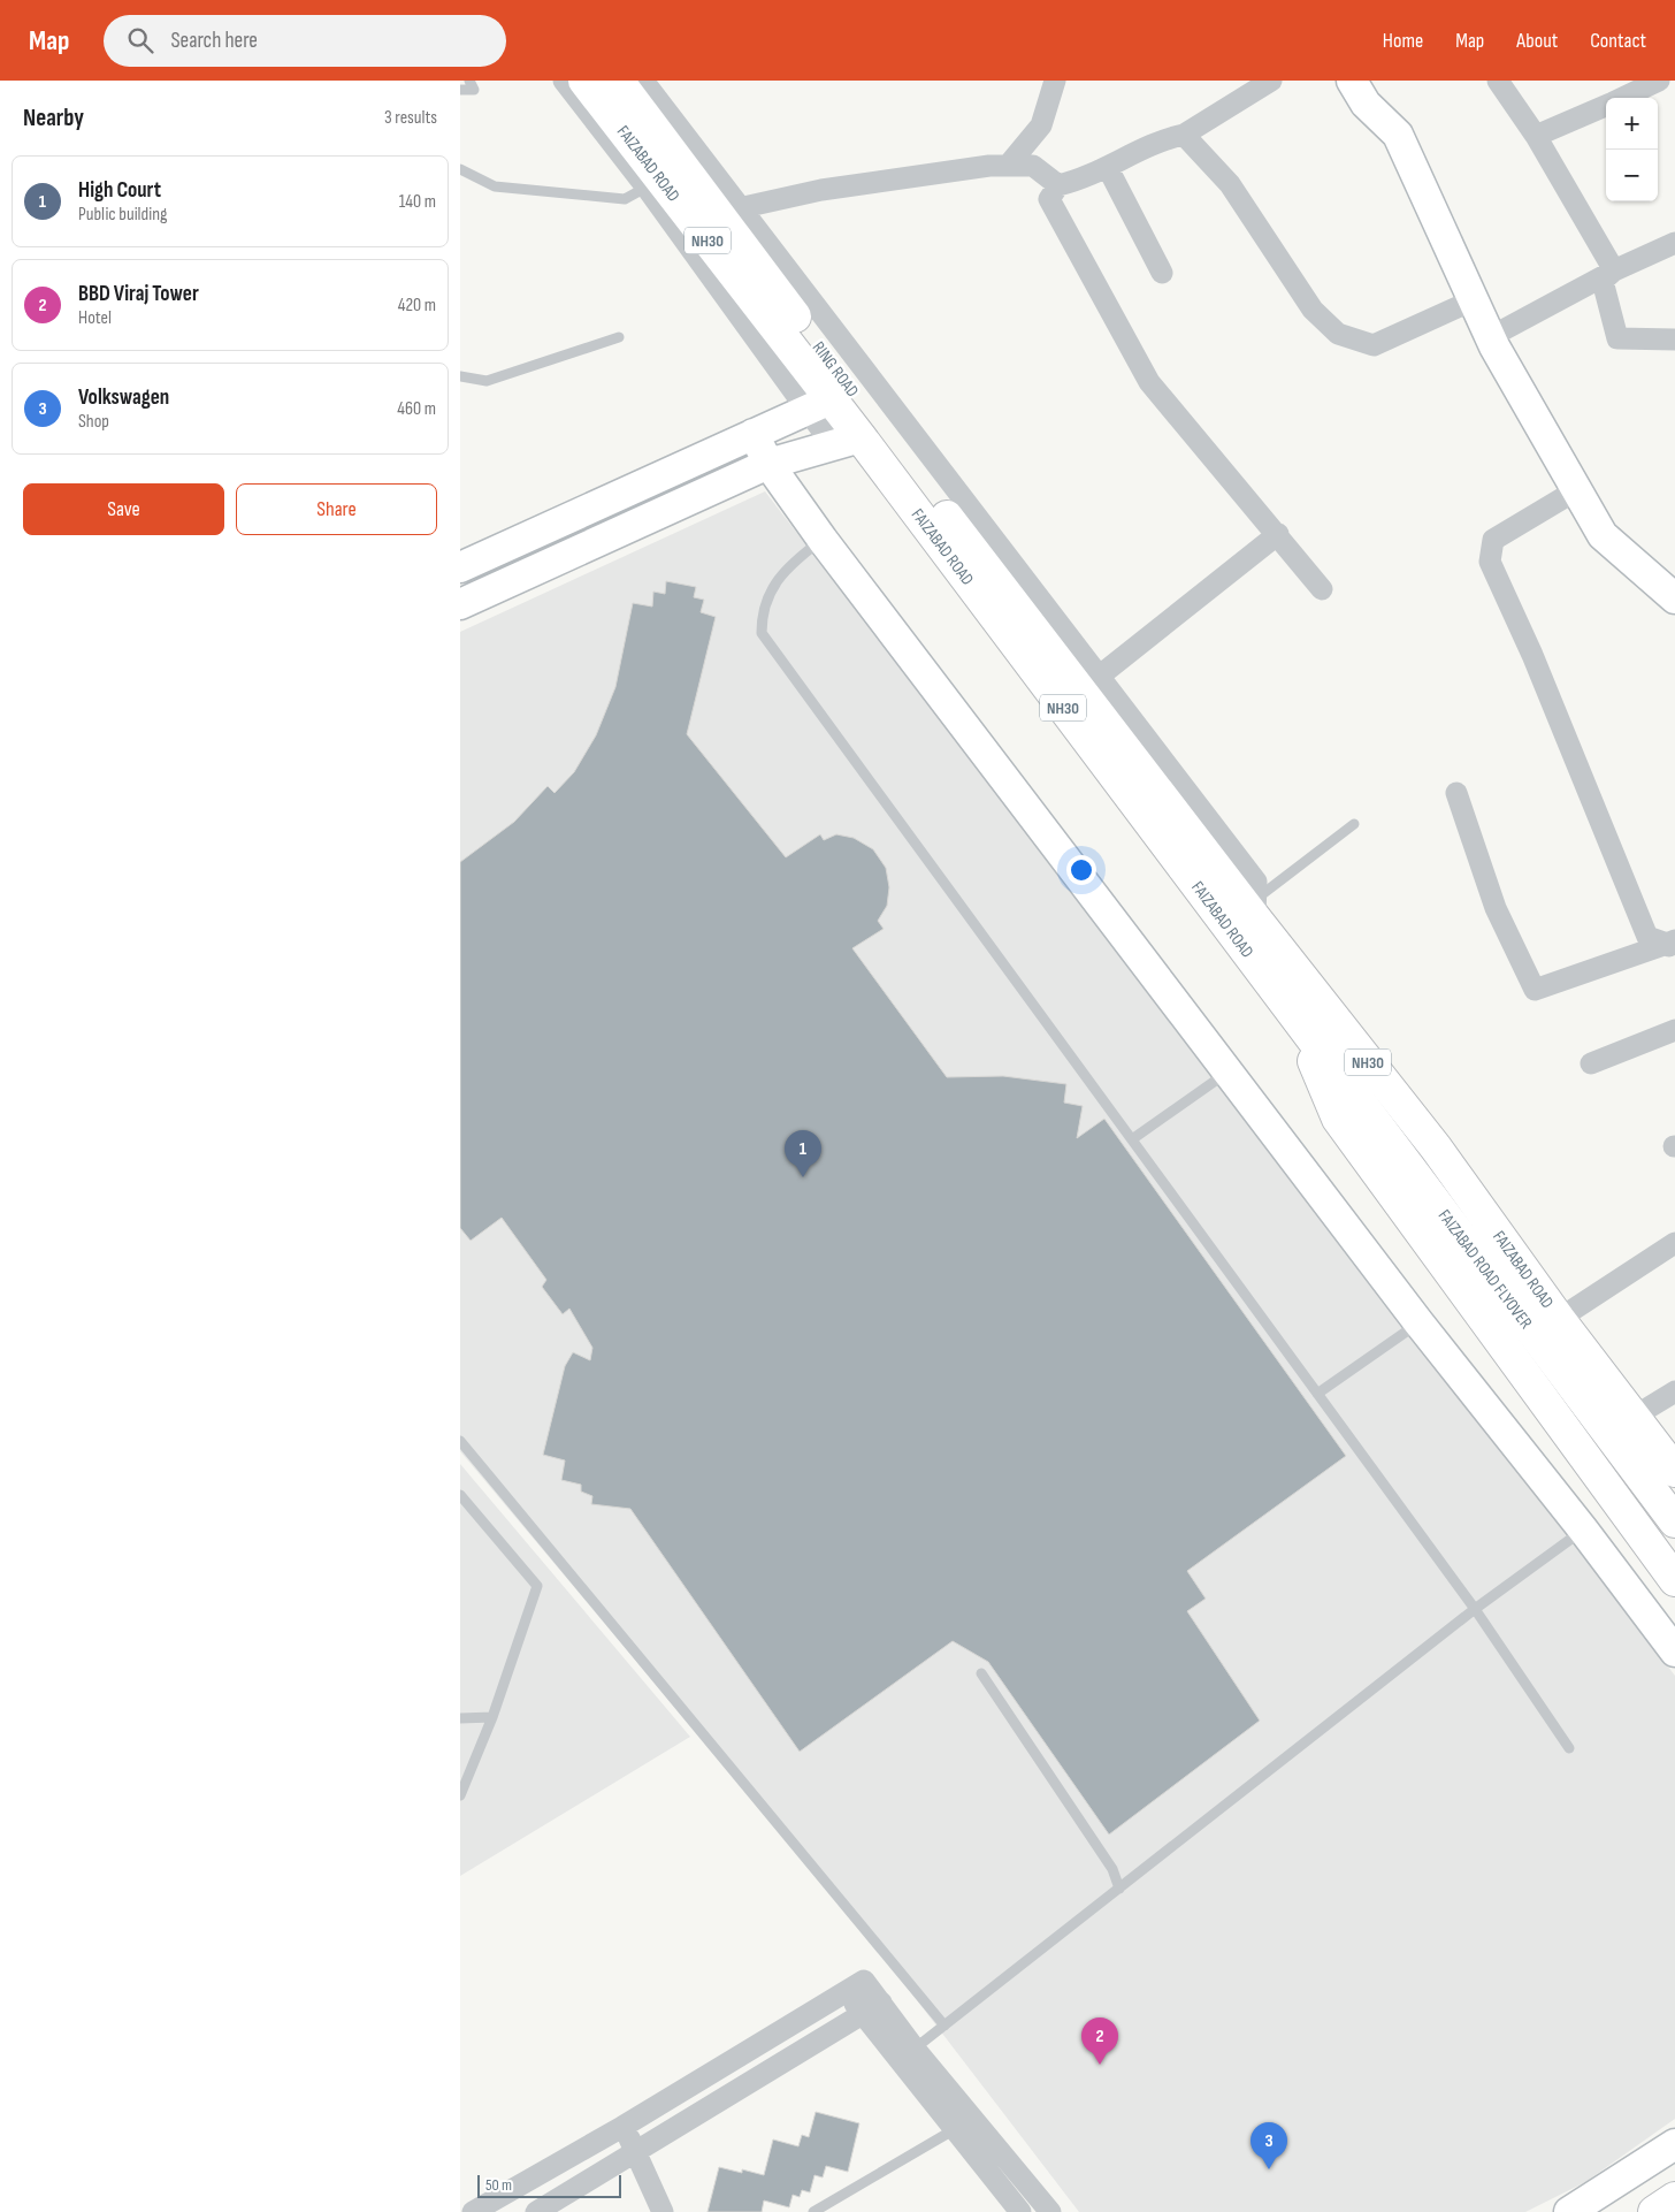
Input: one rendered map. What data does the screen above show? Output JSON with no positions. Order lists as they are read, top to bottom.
{
  "streets": {
    "highway": [
      "FAIZABAD ROAD",
      "NH30",
      "RING ROAD",
      "FAIZABAD ROAD FLYOVER"
    ]
  },
  "crossings": [
    ["FAIZABAD ROAD", "NH30"],
    ["FAIZABAD ROAD", "RING ROAD"],
    ["FAIZABAD ROAD", "FAIZABAD ROAD FLYOVER"],
    ["NH30", "FAIZABAD ROAD FLYOVER"]
  ],
  "scale_bar": "50 m",
  "page": {
    "header": "Map",
    "search": "Search here",
    "nav": [
      "Home",
      "Map",
      "About",
      "Contact"
    ],
    "heading": ["Nearby", "3 results"],
    "map_buttons": ["+", "−"],
    "list": [
      {
        "mark": "1",
        "name": "High Court",
        "note": "Public building",
        "value": "140 m"
      },
      {
        "mark": "2",
        "name": "BBD Viraj Tower",
        "note": "Hotel",
        "value": "420 m"
      },
      {
        "mark": "3",
        "name": "Volkswagen",
        "note": "Shop",
        "value": "460 m"
      }
    ],
    "buttons": ["Save", "Share"],
    "pins": ["1", "2", "3"],
    "scale": "50 m"
  }
}
